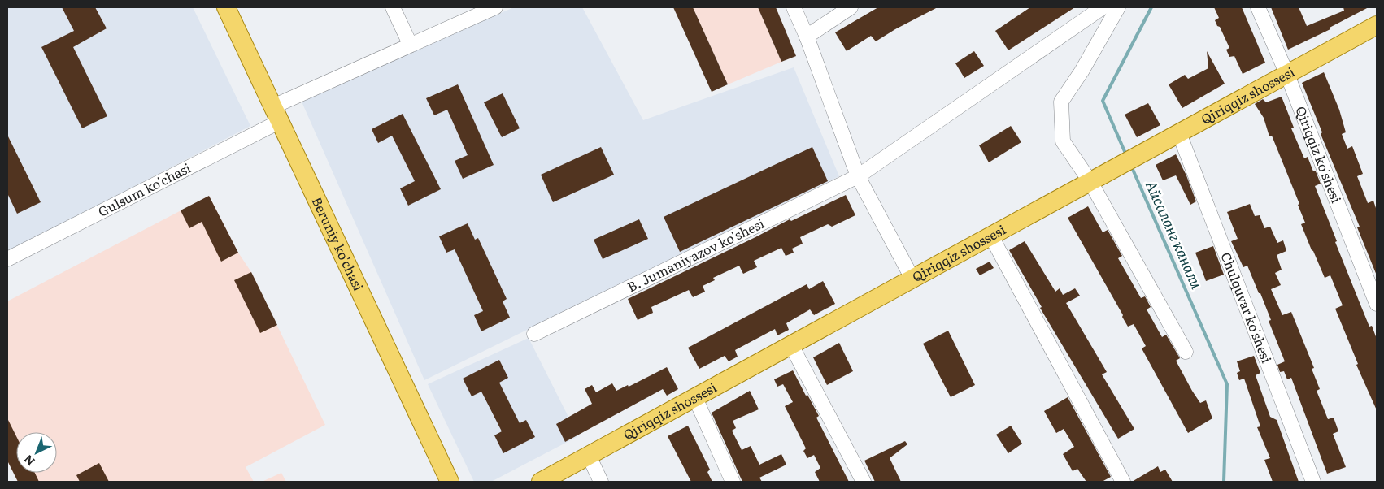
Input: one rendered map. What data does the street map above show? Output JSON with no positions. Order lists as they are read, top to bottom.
{
  "streets": {
    "main road": ["Qiriqqiz shossesi", "Beruniy ko'chasi"],
    "street": [
      "Qiriqqiz ko'shesi",
      "Gulsum ko'chasi",
      "B. Jumaniyazov ko'shesi",
      "Chulquvar ko'shesi"
    ]
  },
  "crossings": [
    ["Qiriqqiz shossesi", "Qiriqqiz ko'shesi"],
    ["Qiriqqiz shossesi", "Chulquvar ko'shesi"],
    ["Gulsum ko'chasi", "Beruniy ko'chasi"]
  ],
  "water": ["Айсаланг канали"],
  "north": "bottom left"
}
